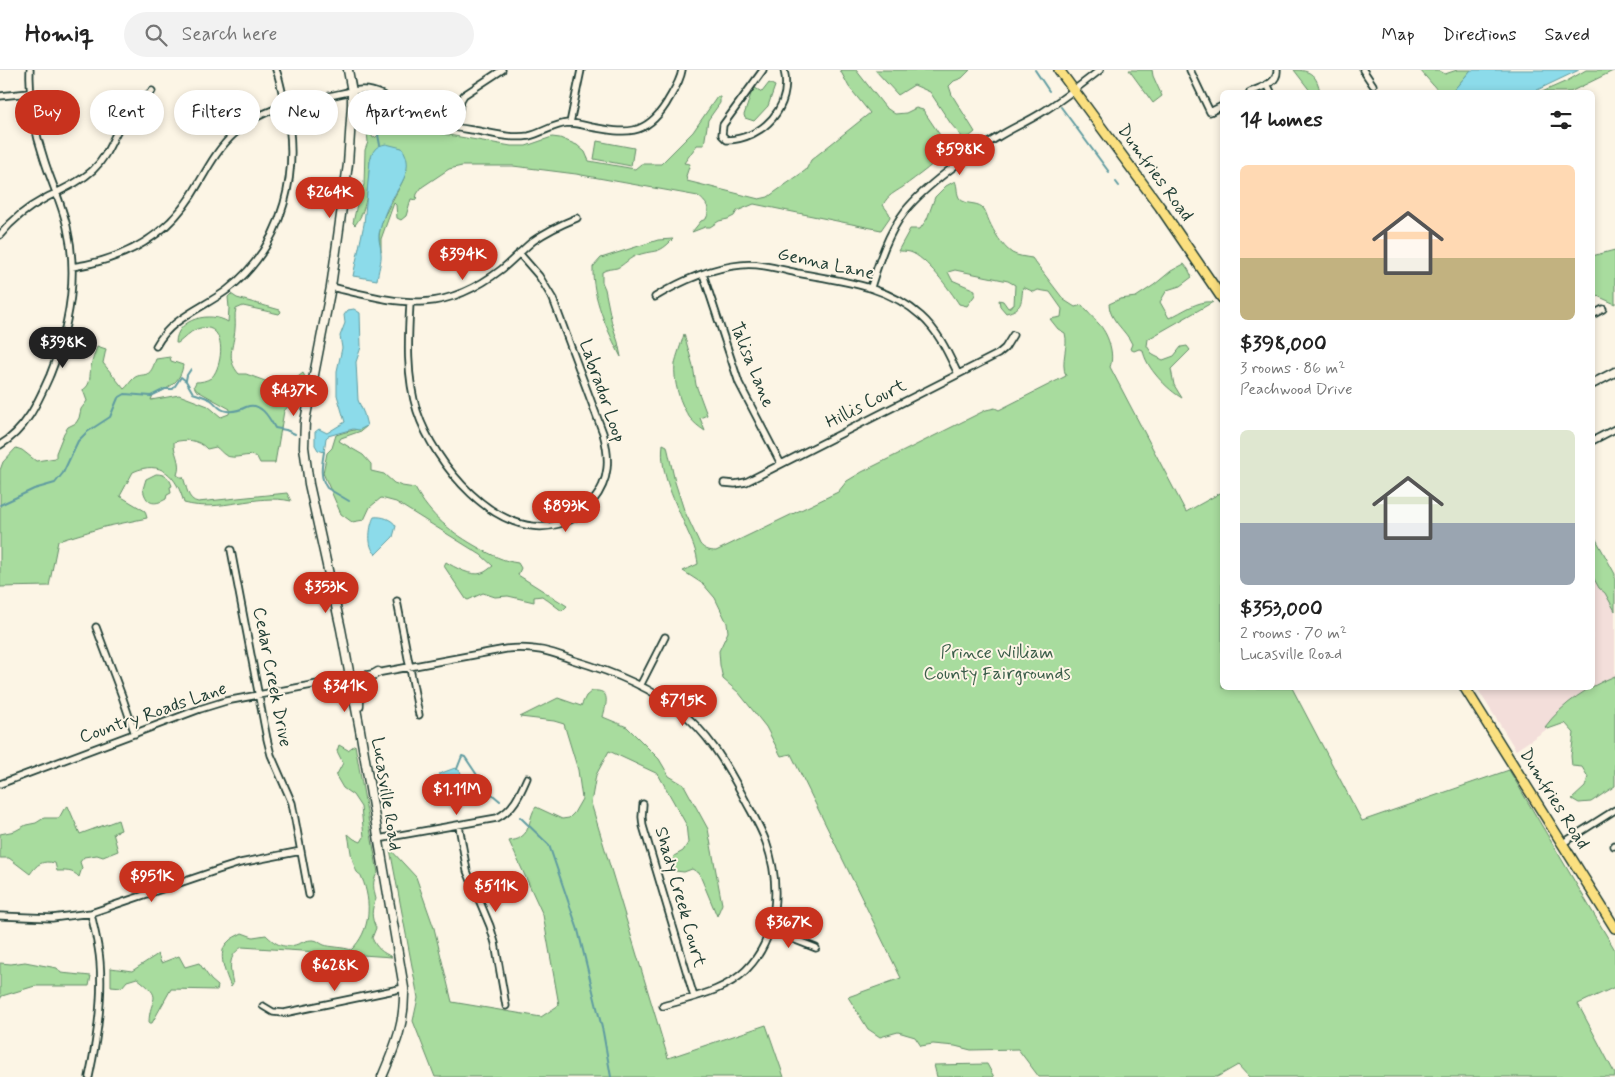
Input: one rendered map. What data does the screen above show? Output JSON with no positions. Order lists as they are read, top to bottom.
{
  "streets": {
    "main road": ["Dumfries Road"],
    "street": [
      "Genna Lane",
      "Talisa Lane",
      "Labrador Loop",
      "Hillis Court",
      "Cedar Creek Drive",
      "Country Roads Lane",
      "Lucasville Road",
      "Shady Creek Court"
    ]
  },
  "crossings": [
    ["Genna Lane", "Talisa Lane"],
    ["Genna Lane", "Hillis Court"],
    ["Talisa Lane", "Hillis Court"],
    ["Cedar Creek Drive", "Country Roads Lane"],
    ["Country Roads Lane", "Lucasville Road"],
    ["Country Roads Lane", "Shady Creek Court"]
  ],
  "parks": ["Prince William County Fairgrounds"],
  "page": {
    "header": "Homiq",
    "search": "Search here",
    "nav": ["Map", "Directions", "Saved"],
    "chip": [
      "Buy",
      "Rent",
      "Filters",
      "New",
      "Apartment"
    ],
    "heading": "14 homes",
    "price": [
      "$598K",
      "$264K",
      "$394K",
      "$398K",
      "$437K",
      "$893K",
      "$353K",
      "$341K",
      "$715K",
      "$1.11M",
      "$951K",
      "$511K",
      "$367K",
      "$628K"
    ],
    "list": [
      {
        "name": "$398,000",
        "note": "3 rooms · 86 m² · Peachwood Drive"
      },
      {
        "name": "$353,000",
        "note": "2 rooms · 70 m² · Lucasville Road"
      }
    ]
  }
}
